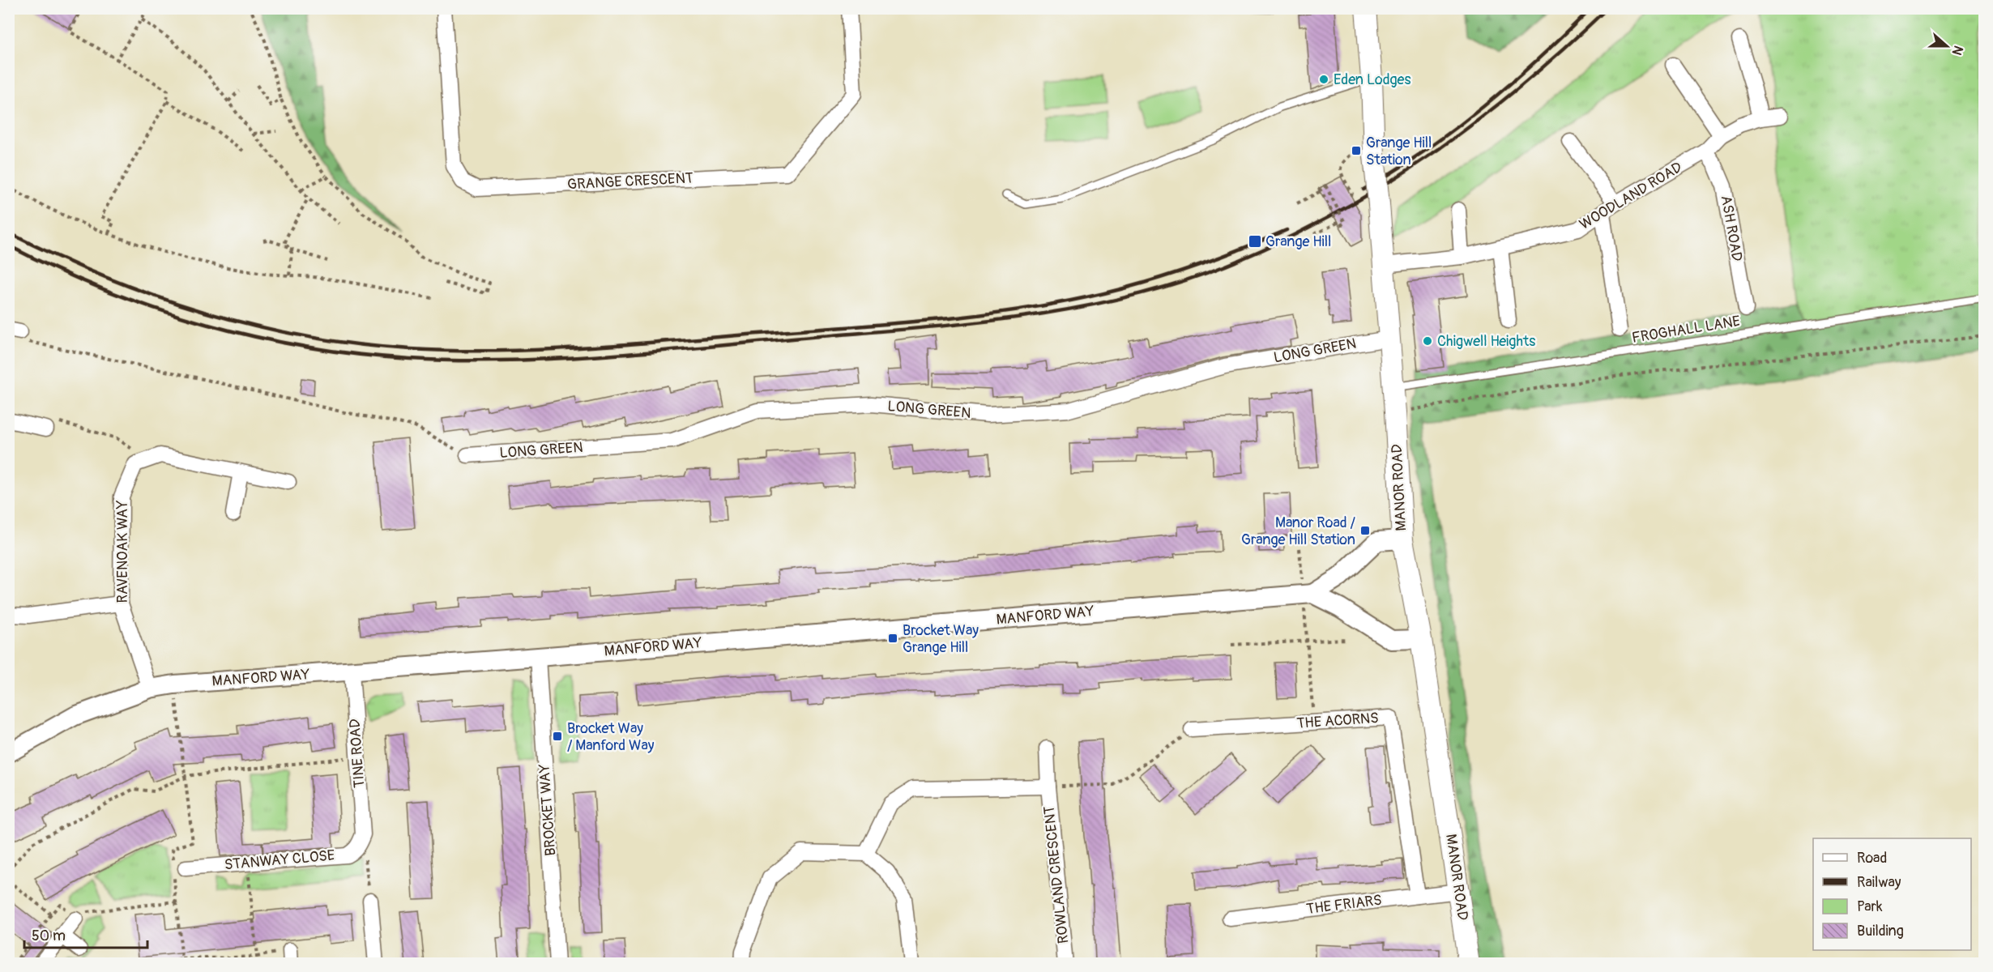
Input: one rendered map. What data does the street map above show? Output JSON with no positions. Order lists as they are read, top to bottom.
{
  "streets": {
    "main road": ["MANOR ROAD"],
    "street": [
      "GRANGE CRESCENT",
      "WOODLAND ROAD",
      "ASH ROAD",
      "LONG GREEN",
      "RAVENOAK WAY",
      "MANFORD WAY",
      "THE ACORNS",
      "TINE ROAD",
      "BROCKET WAY",
      "STANWAY CLOSE",
      "ROWLAND CRESCENT",
      "THE FRIARS"
    ],
    "lane": ["FROGHALL LANE"]
  },
  "crossings": [
    ["WOODLAND ROAD", "ASH ROAD"],
    ["WOODLAND ROAD", "MANOR ROAD"],
    ["FROGHALL LANE", "MANOR ROAD"],
    ["LONG GREEN", "MANOR ROAD"],
    ["MANOR ROAD", "MANFORD WAY"],
    ["MANOR ROAD", "THE FRIARS"],
    ["RAVENOAK WAY", "MANFORD WAY"],
    ["MANFORD WAY", "TINE ROAD"],
    ["MANFORD WAY", "BROCKET WAY"],
    ["THE ACORNS", "THE FRIARS"],
    ["TINE ROAD", "STANWAY CLOSE"]
  ],
  "places": {
    "other": ["Eden Lodges", "Chigwell Heights"],
    "transit": [
      "Grange Hill Station",
      "Grange Hill",
      "Manor Road / Grange Hill Station",
      "Brocket Way Grange Hill",
      "Brocket Way / Manford Way"
    ]
  },
  "legend": [
    "Road",
    "Railway",
    "Park",
    "Building"
  ],
  "scale_bar": "50 m",
  "north": "right"
}
